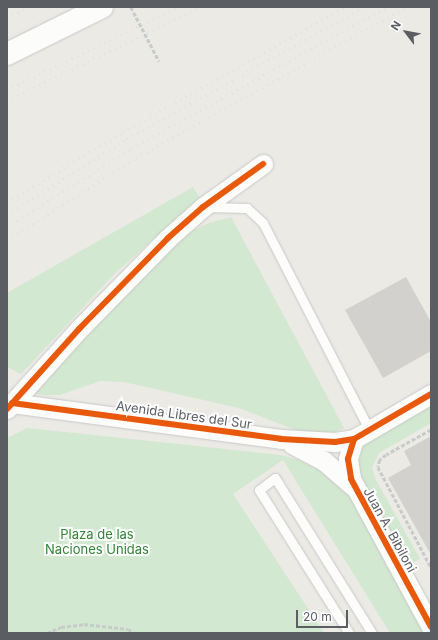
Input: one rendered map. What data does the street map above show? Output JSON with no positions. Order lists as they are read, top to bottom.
{
  "streets": {
    "street": ["Avenida Libres del Sur", "Juan A. Bibiloni"]
  },
  "crossings": [
    ["Avenida Libres del Sur", "Juan A. Bibiloni"]
  ],
  "parks": ["Plaza de las Naciones Unidas"],
  "scale_bar": "20 m",
  "north": "top left"
}
